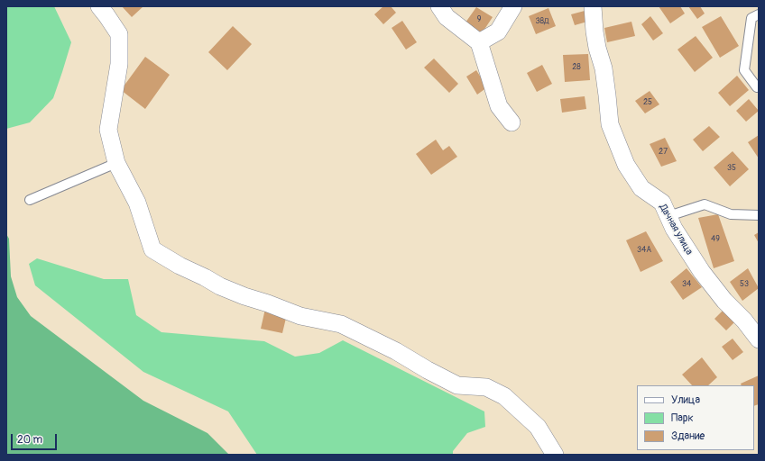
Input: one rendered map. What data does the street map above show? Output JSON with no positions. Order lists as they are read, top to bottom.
{
  "streets": {
    "street": ["Дачная улица"]
  },
  "house_numbers": [
    "9",
    "38Д",
    "28",
    "25",
    "27",
    "35",
    "49",
    "34А",
    "34",
    "53"
  ],
  "legend": ["Улица", "Парк", "Здание"],
  "scale_bar": "20 m"
}
